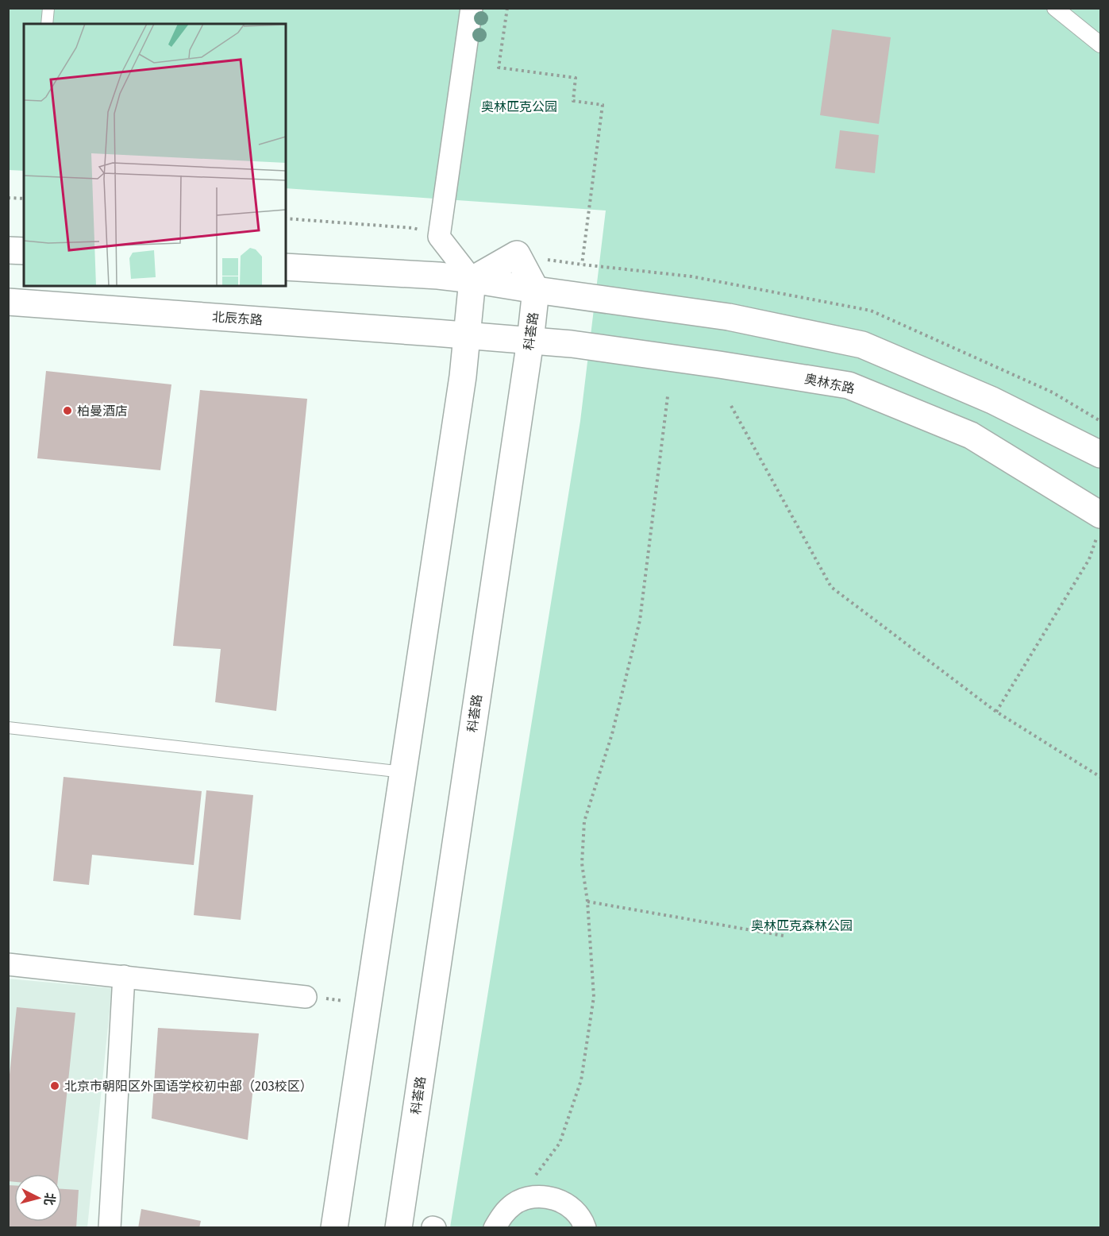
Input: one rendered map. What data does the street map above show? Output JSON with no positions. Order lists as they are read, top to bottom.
{
  "streets": {
    "main road": ["北辰东路", "科荟路", "奥林东路"]
  },
  "crossings": [
    ["北辰东路", "科荟路"],
    ["北辰东路", "奥林东路"],
    ["科荟路", "奥林东路"]
  ],
  "parks": ["奥林匹克公园", "奥林匹克森林公园"],
  "places": ["柏曼酒店", "北京市朝阳区外国语学校初中部（203校区）"],
  "north": "right"
}
